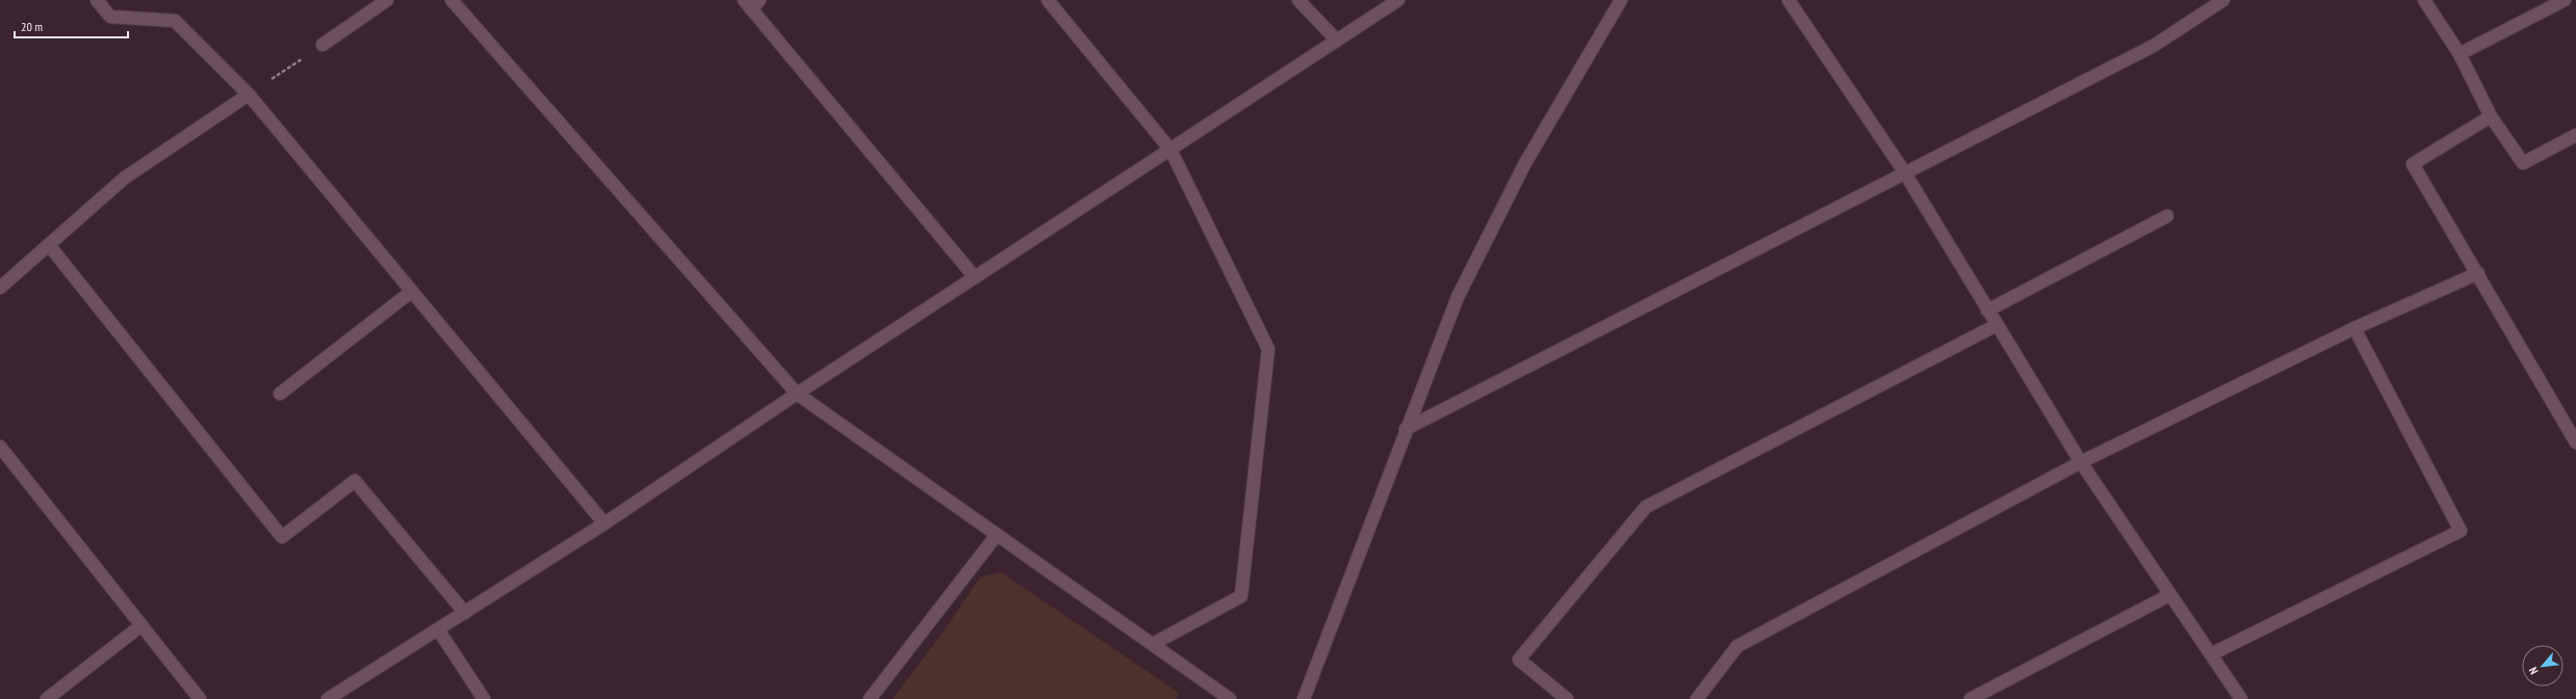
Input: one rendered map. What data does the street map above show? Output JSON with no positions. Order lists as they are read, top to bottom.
{
  "scale_bar": "20 m",
  "north": "bottom left"
}
